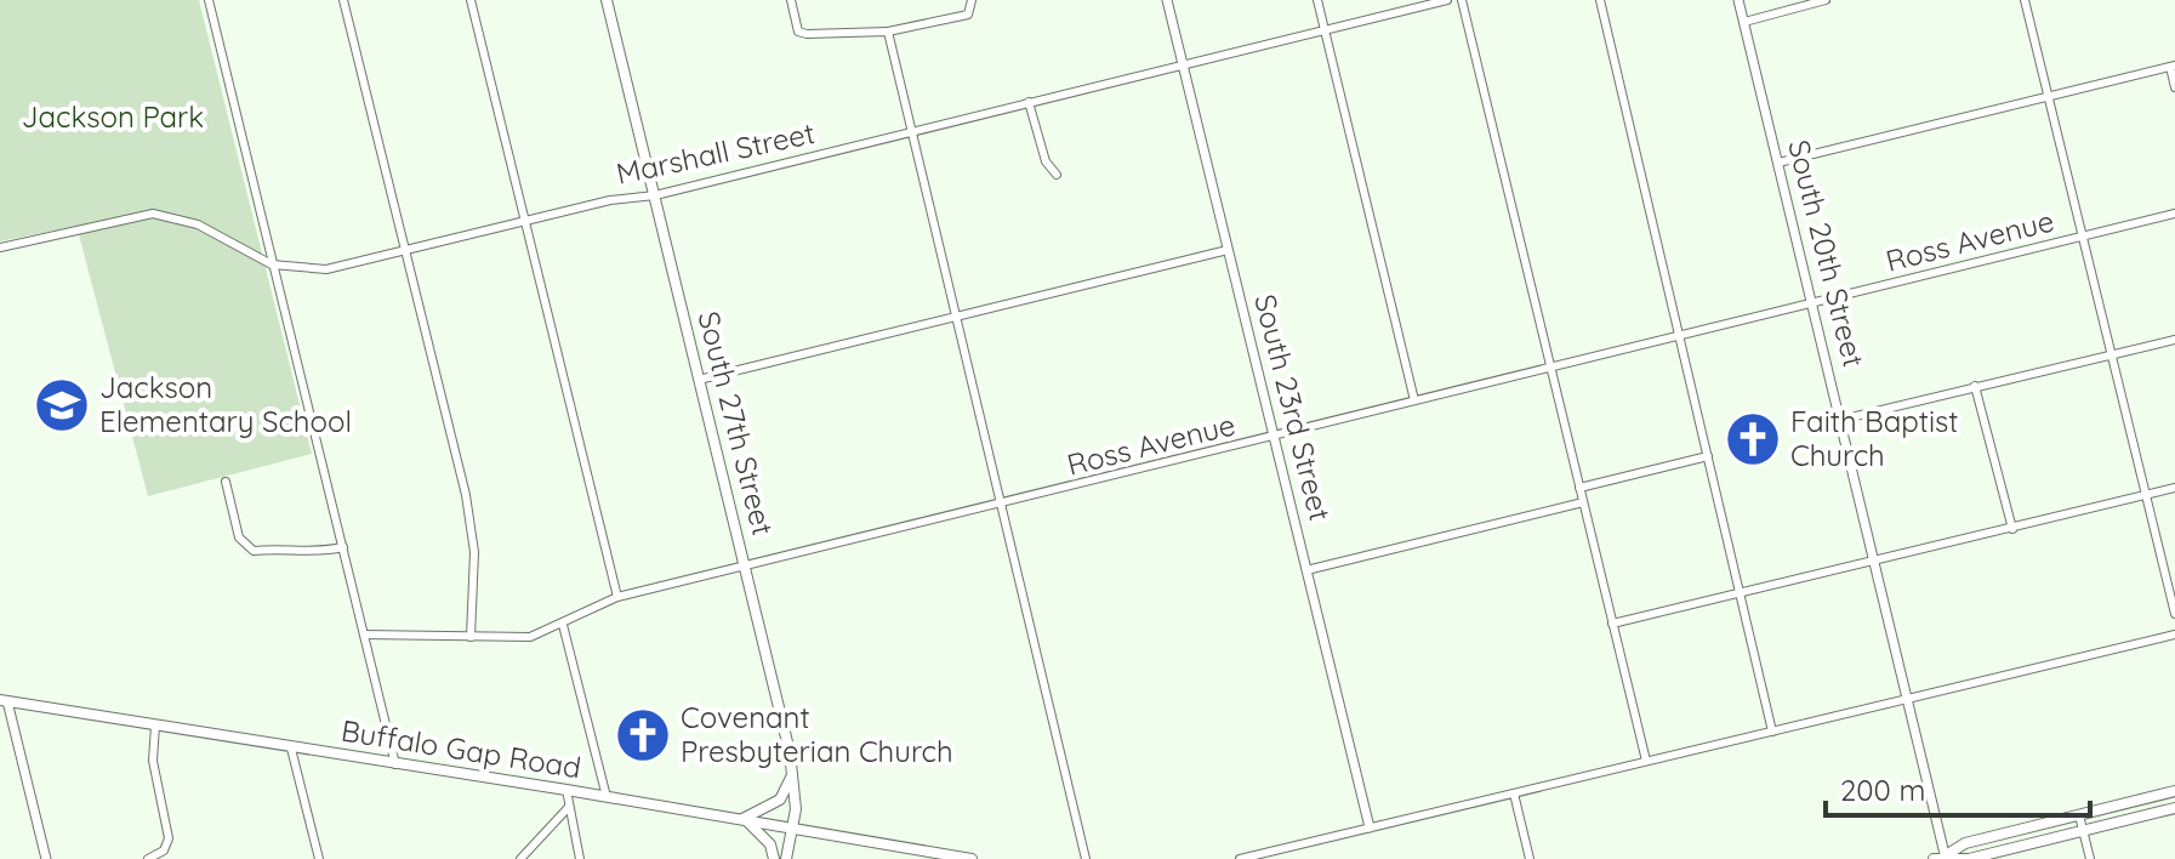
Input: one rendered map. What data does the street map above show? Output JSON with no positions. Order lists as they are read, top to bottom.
{
  "streets": {
    "main road": ["South 27th Street", "Buffalo Gap Road"],
    "street": [
      "Marshall Street",
      "Ross Avenue",
      "South 20th Street",
      "South 23rd Street"
    ]
  },
  "crossings": [
    ["Marshall Street", "South 23rd Street"],
    ["Marshall Street", "South 27th Street"],
    ["Ross Avenue", "South 20th Street"],
    ["Ross Avenue", "South 23rd Street"],
    ["Ross Avenue", "South 27th Street"],
    ["South 27th Street", "Buffalo Gap Road"]
  ],
  "parks": ["Jackson Park"],
  "places": {
    "school or university": ["Jackson Elementary School"],
    "church": ["Faith Baptist Church", "Covenant Presbyterian Church"]
  },
  "scale_bar": "200 m"
}
